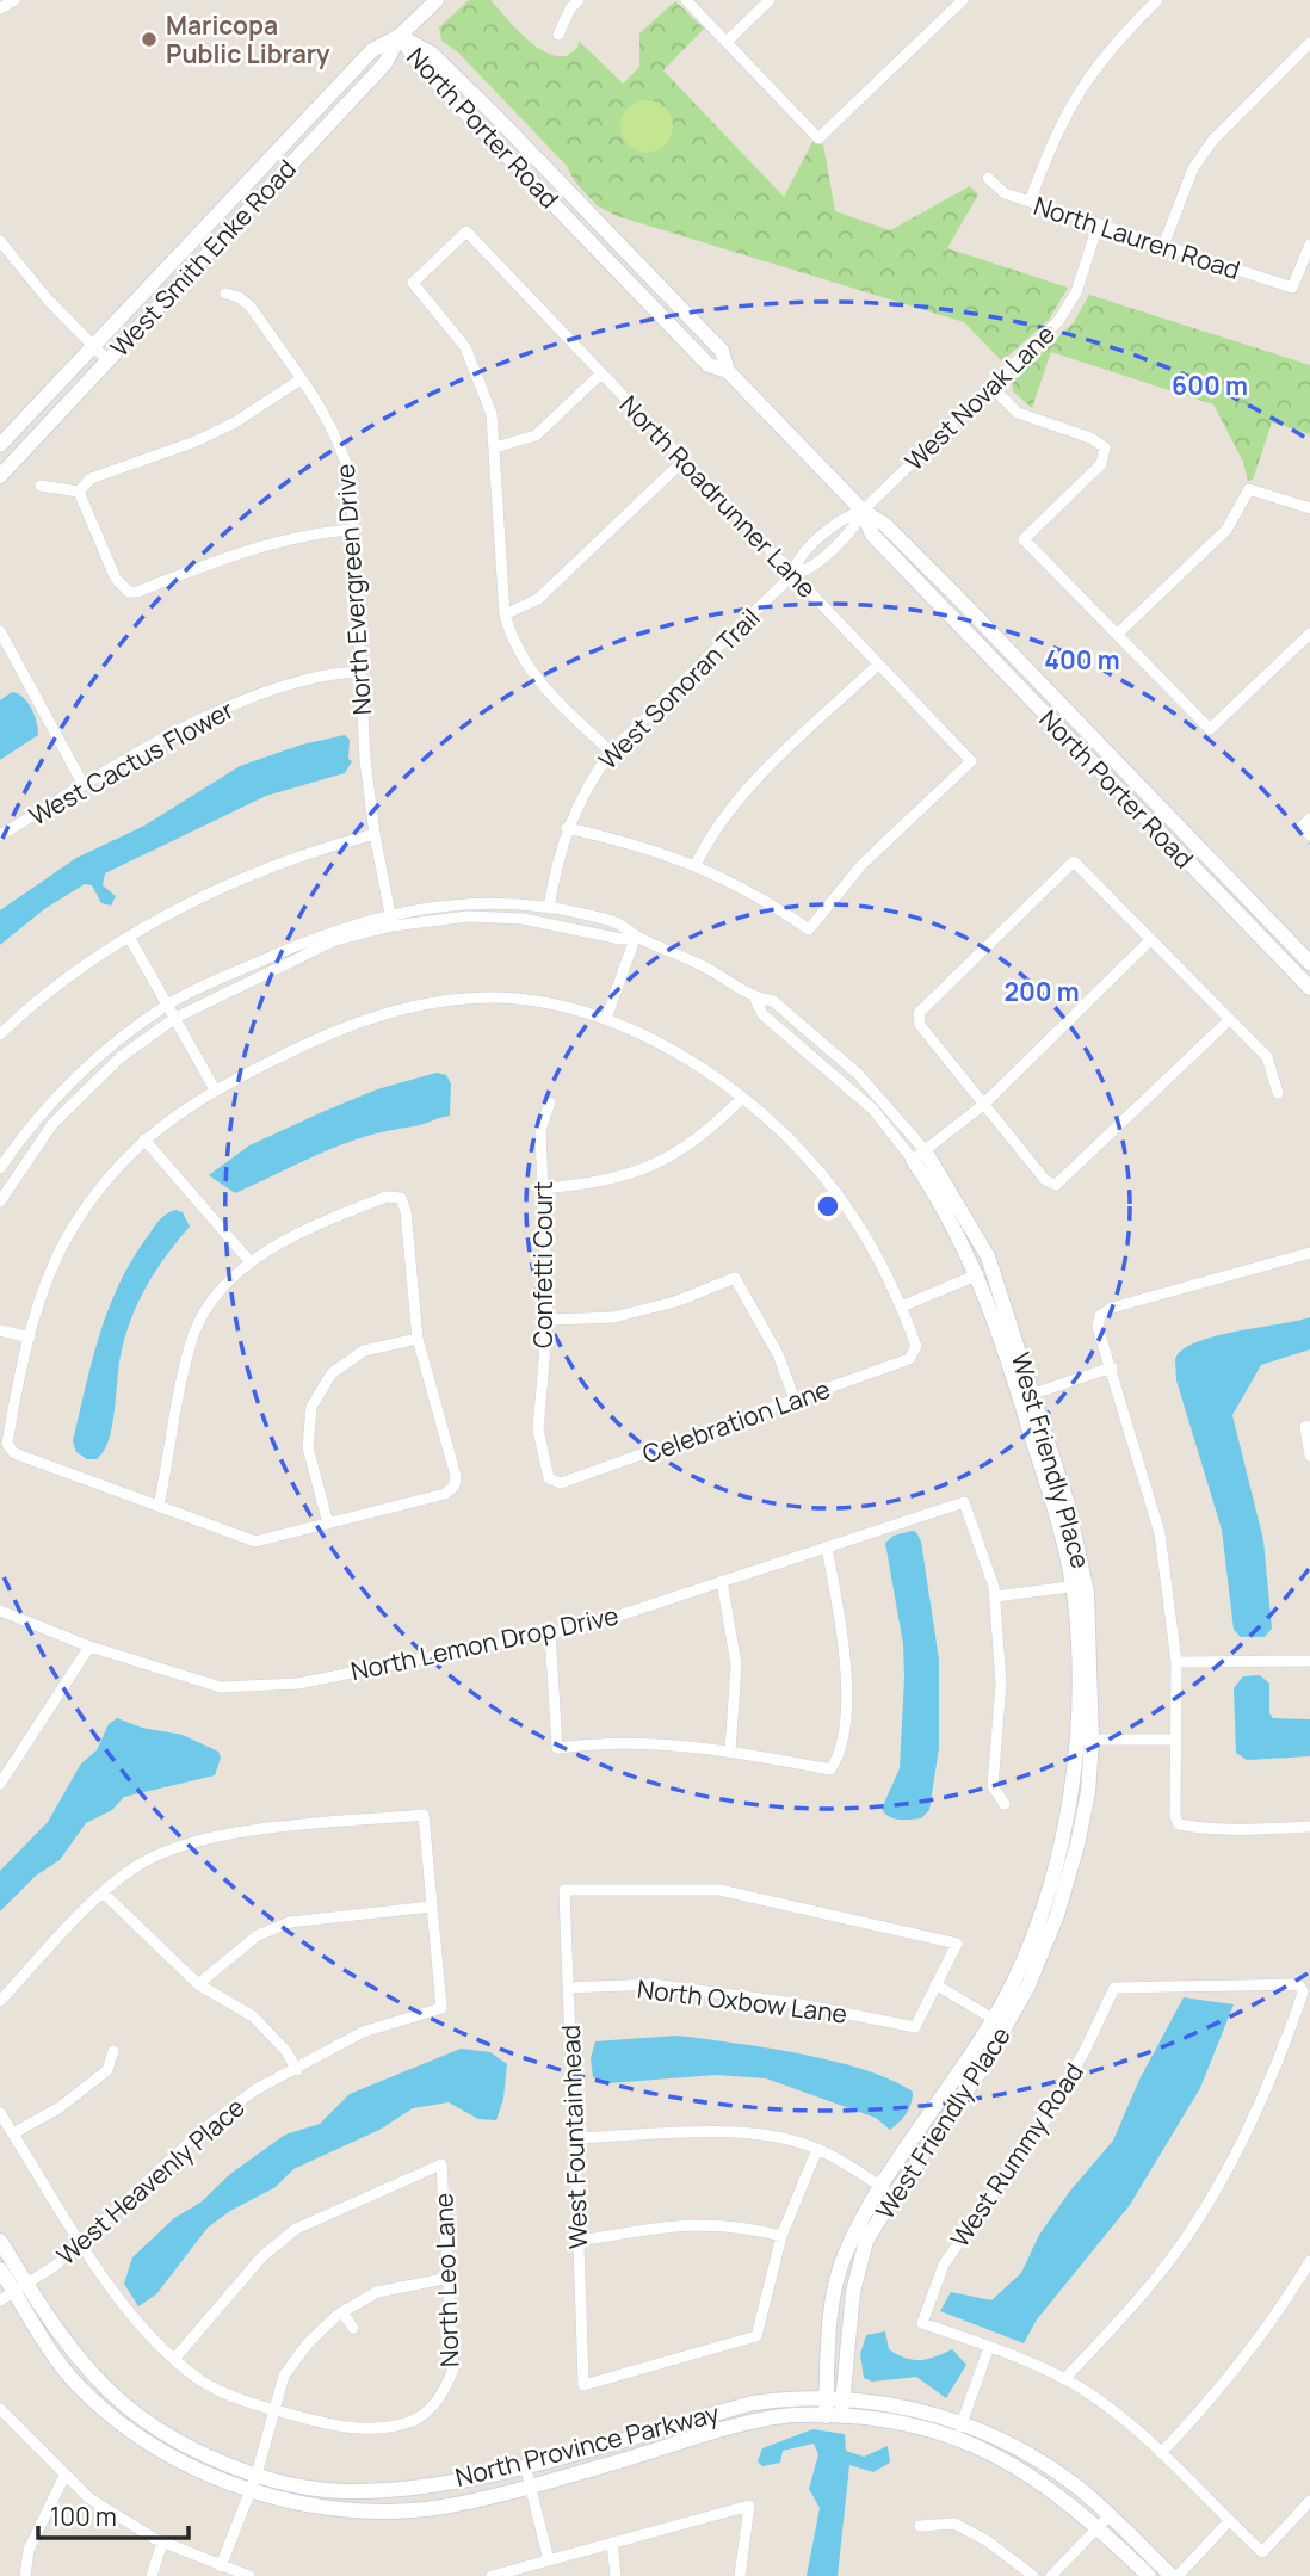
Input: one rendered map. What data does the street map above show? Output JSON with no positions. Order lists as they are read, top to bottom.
{
  "streets": {
    "street": [
      "North Porter Road",
      "North Lauren Road",
      "West Smith Enke Road",
      "West Novak Lane",
      "North Roadrunner Lane",
      "North Evergreen Drive",
      "West Sonoran Trail",
      "West Cactus Flower",
      "Confetti Court",
      "Celebration Lane",
      "West Friendly Place",
      "North Lemon Drop Drive",
      "North Oxbow Lane",
      "West Fountainhead",
      "West Rummy Road",
      "West Heavenly Place",
      "North Leo Lane",
      "North Province Parkway"
    ]
  },
  "crossings": [
    ["North Porter Road", "West Smith Enke Road"],
    ["North Porter Road", "West Novak Lane"],
    ["North Porter Road", "West Sonoran Trail"],
    ["North Lauren Road", "West Novak Lane"],
    ["West Novak Lane", "West Sonoran Trail"],
    ["North Roadrunner Lane", "West Sonoran Trail"],
    ["North Evergreen Drive", "West Cactus Flower"],
    ["North Evergreen Drive", "West Friendly Place"],
    ["West Sonoran Trail", "West Friendly Place"],
    ["Confetti Court", "Celebration Lane"],
    ["West Friendly Place", "North Province Parkway"],
    ["North Oxbow Lane", "West Fountainhead"],
    ["West Heavenly Place", "North Province Parkway"]
  ],
  "places": ["Maricopa Public Library"],
  "scale_bar": "100 m",
  "rings": ["600 m", "400 m", "200 m"]
}
